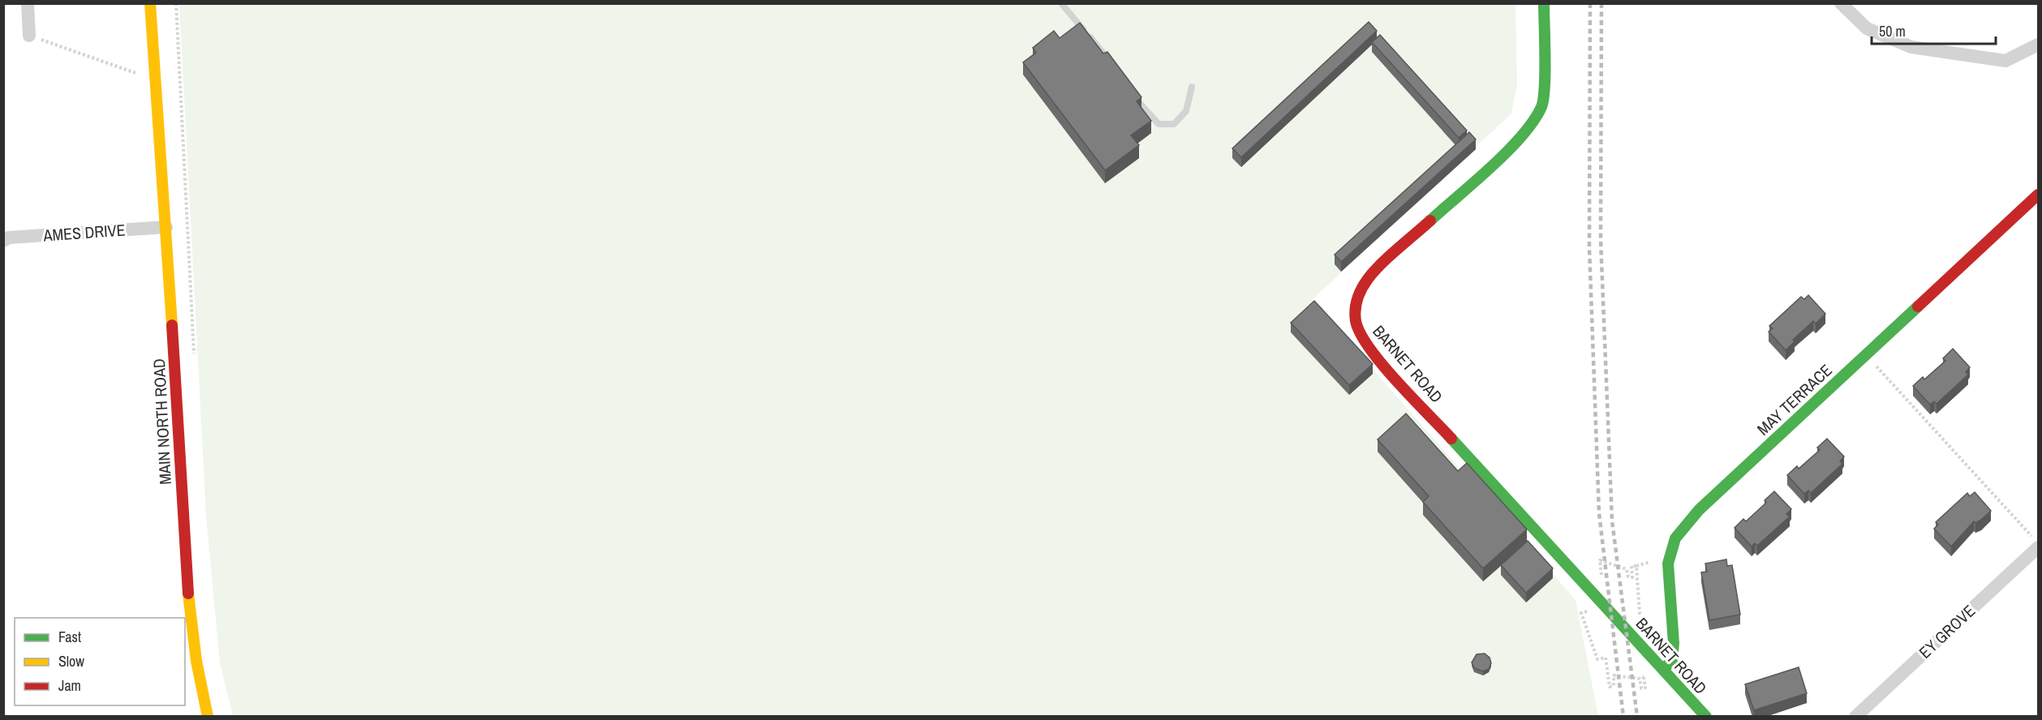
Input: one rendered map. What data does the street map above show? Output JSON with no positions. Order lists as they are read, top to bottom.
{
  "streets": {
    "street": [
      "AMES DRIVE",
      "BARNET ROAD",
      "MAY TERRACE",
      "MAIN NORTH ROAD",
      "EY GROVE"
    ]
  },
  "crossings": [
    ["AMES DRIVE", "MAIN NORTH ROAD"],
    ["BARNET ROAD", "MAY TERRACE"]
  ],
  "legend": ["Fast", "Slow", "Jam"],
  "scale_bar": "50 m"
}
